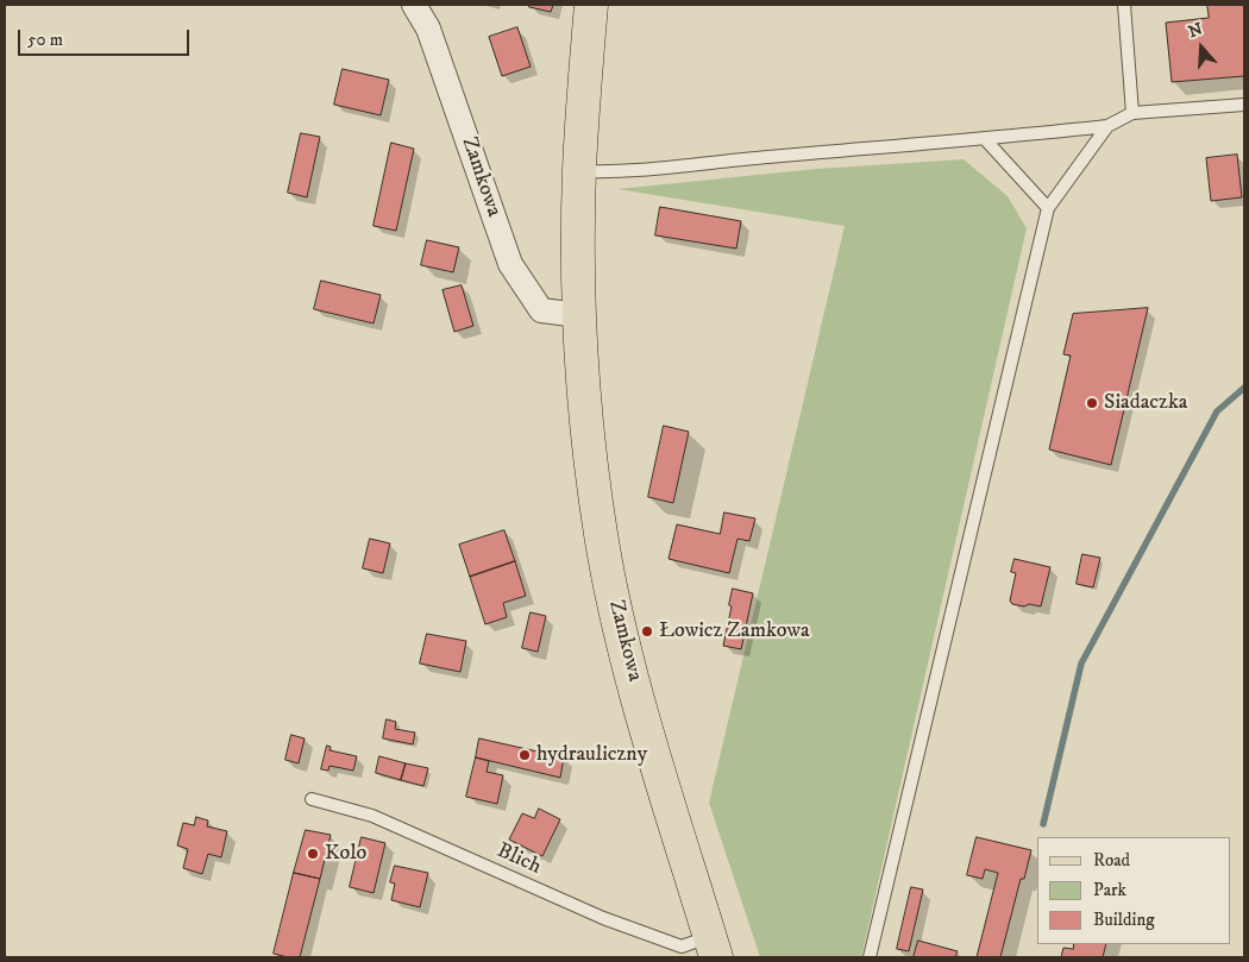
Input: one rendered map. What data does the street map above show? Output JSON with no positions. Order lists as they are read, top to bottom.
{
  "streets": {
    "main road": ["Zamkowa"],
    "lane": ["Blich"]
  },
  "crossings": [
    ["Zamkowa", "Blich"]
  ],
  "places": [
    "Siadaczka",
    "Łowicz Zamkowa",
    "hydrauliczny",
    "Kolo"
  ],
  "legend": ["Road", "Park", "Building"],
  "scale_bar": "50 m",
  "north": "top"
}
